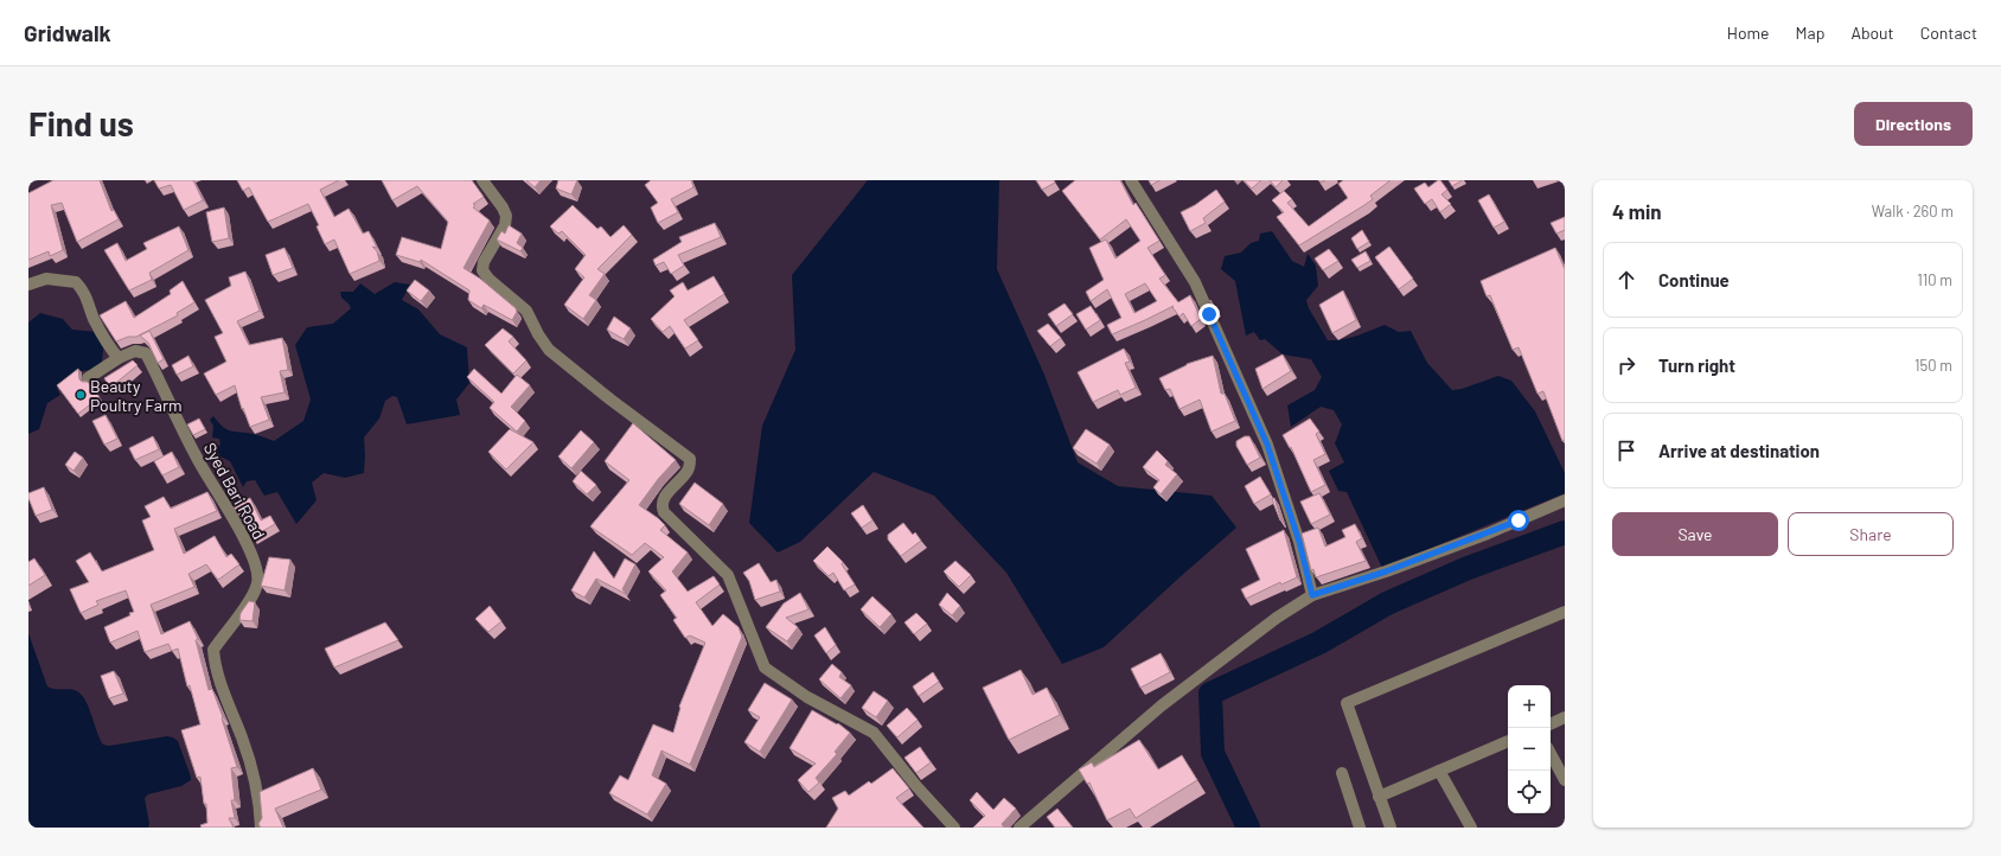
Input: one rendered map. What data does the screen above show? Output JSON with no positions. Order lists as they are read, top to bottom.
{
  "streets": {
    "street": ["Syed Bari Road"]
  },
  "places": ["Beauty Poultry Farm"],
  "page": {
    "header": "Gridwalk",
    "nav": [
      "Home",
      "Map",
      "About",
      "Contact"
    ],
    "buttons": [
      "Directions",
      ["Save", "Share"]
    ],
    "title": "Find us",
    "heading": ["4 min", "Walk · 260 m"],
    "list": [
      ["Continue", "110 m"],
      ["Turn right", "150 m"],
      "Arrive at destination"
    ],
    "map_buttons": ["+", "−"]
  }
}
